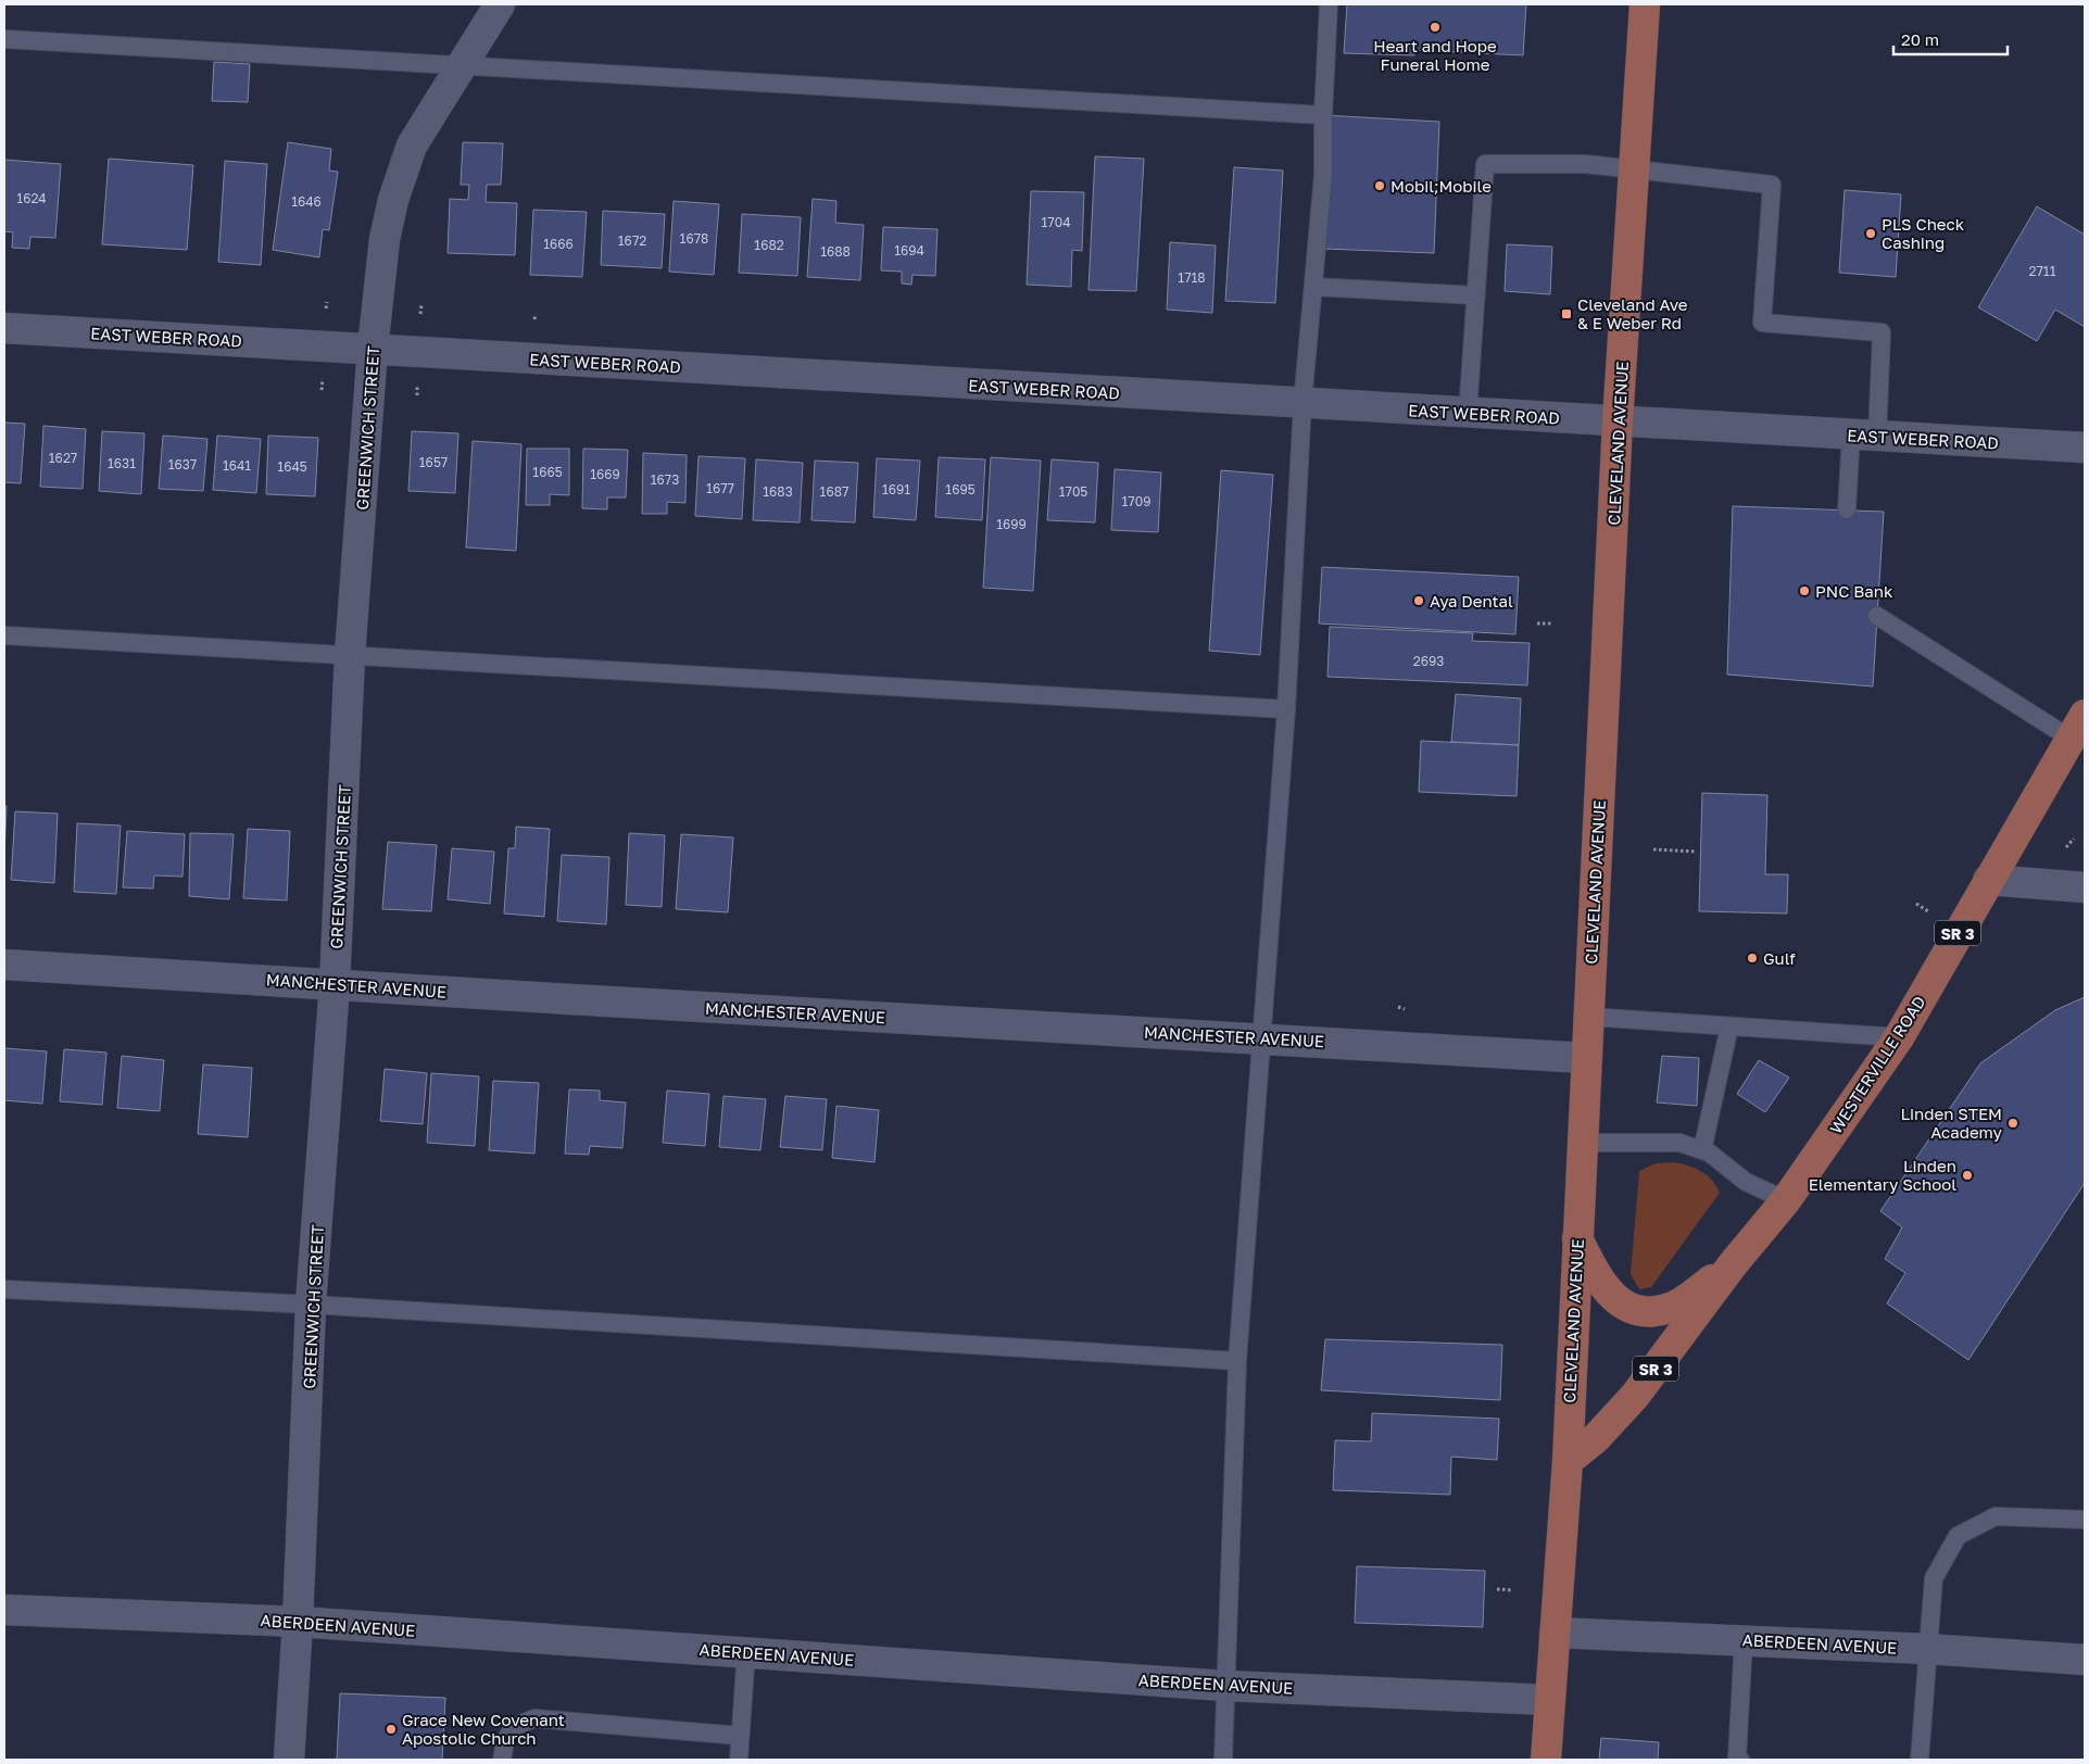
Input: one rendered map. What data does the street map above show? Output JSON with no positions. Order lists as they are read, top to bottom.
{
  "streets": {
    "main road": ["CLEVELAND AVENUE", "SR 3", "WESTERVILLE ROAD"],
    "street": [
      "EAST WEBER ROAD",
      "GREENWICH STREET",
      "MANCHESTER AVENUE",
      "ABERDEEN AVENUE"
    ]
  },
  "crossings": [
    ["EAST WEBER ROAD", "GREENWICH STREET"],
    ["EAST WEBER ROAD", "CLEVELAND AVENUE"],
    ["GREENWICH STREET", "MANCHESTER AVENUE"],
    ["GREENWICH STREET", "ABERDEEN AVENUE"],
    ["CLEVELAND AVENUE", "MANCHESTER AVENUE"],
    ["CLEVELAND AVENUE", "WESTERVILLE ROAD"],
    ["CLEVELAND AVENUE", "ABERDEEN AVENUE"]
  ],
  "places": {
    "other": [
      "Heart and Hope Funeral Home",
      "Mobil;Mobile",
      "PLS Check Cashing",
      "PNC Bank",
      "Aya Dental",
      "Gulf",
      "Linden STEM Academy",
      "Linden Elementary School",
      "Grace New Covenant Apostolic Church"
    ],
    "transit": ["Cleveland Ave & E Weber Rd"]
  },
  "house_numbers": [
    "1624",
    "1646",
    "1704",
    "1678",
    "1672",
    "1666",
    "1682",
    "1694",
    "1688",
    "2711",
    "1718",
    "1627",
    "1657",
    "1631",
    "1637",
    "1641",
    "1645",
    "1665",
    "1669",
    "1673",
    "1677",
    "1691",
    "1695",
    "1683",
    "1687",
    "1705",
    "1709",
    "1699",
    "2693"
  ],
  "scale_bar": "20 m"
}
